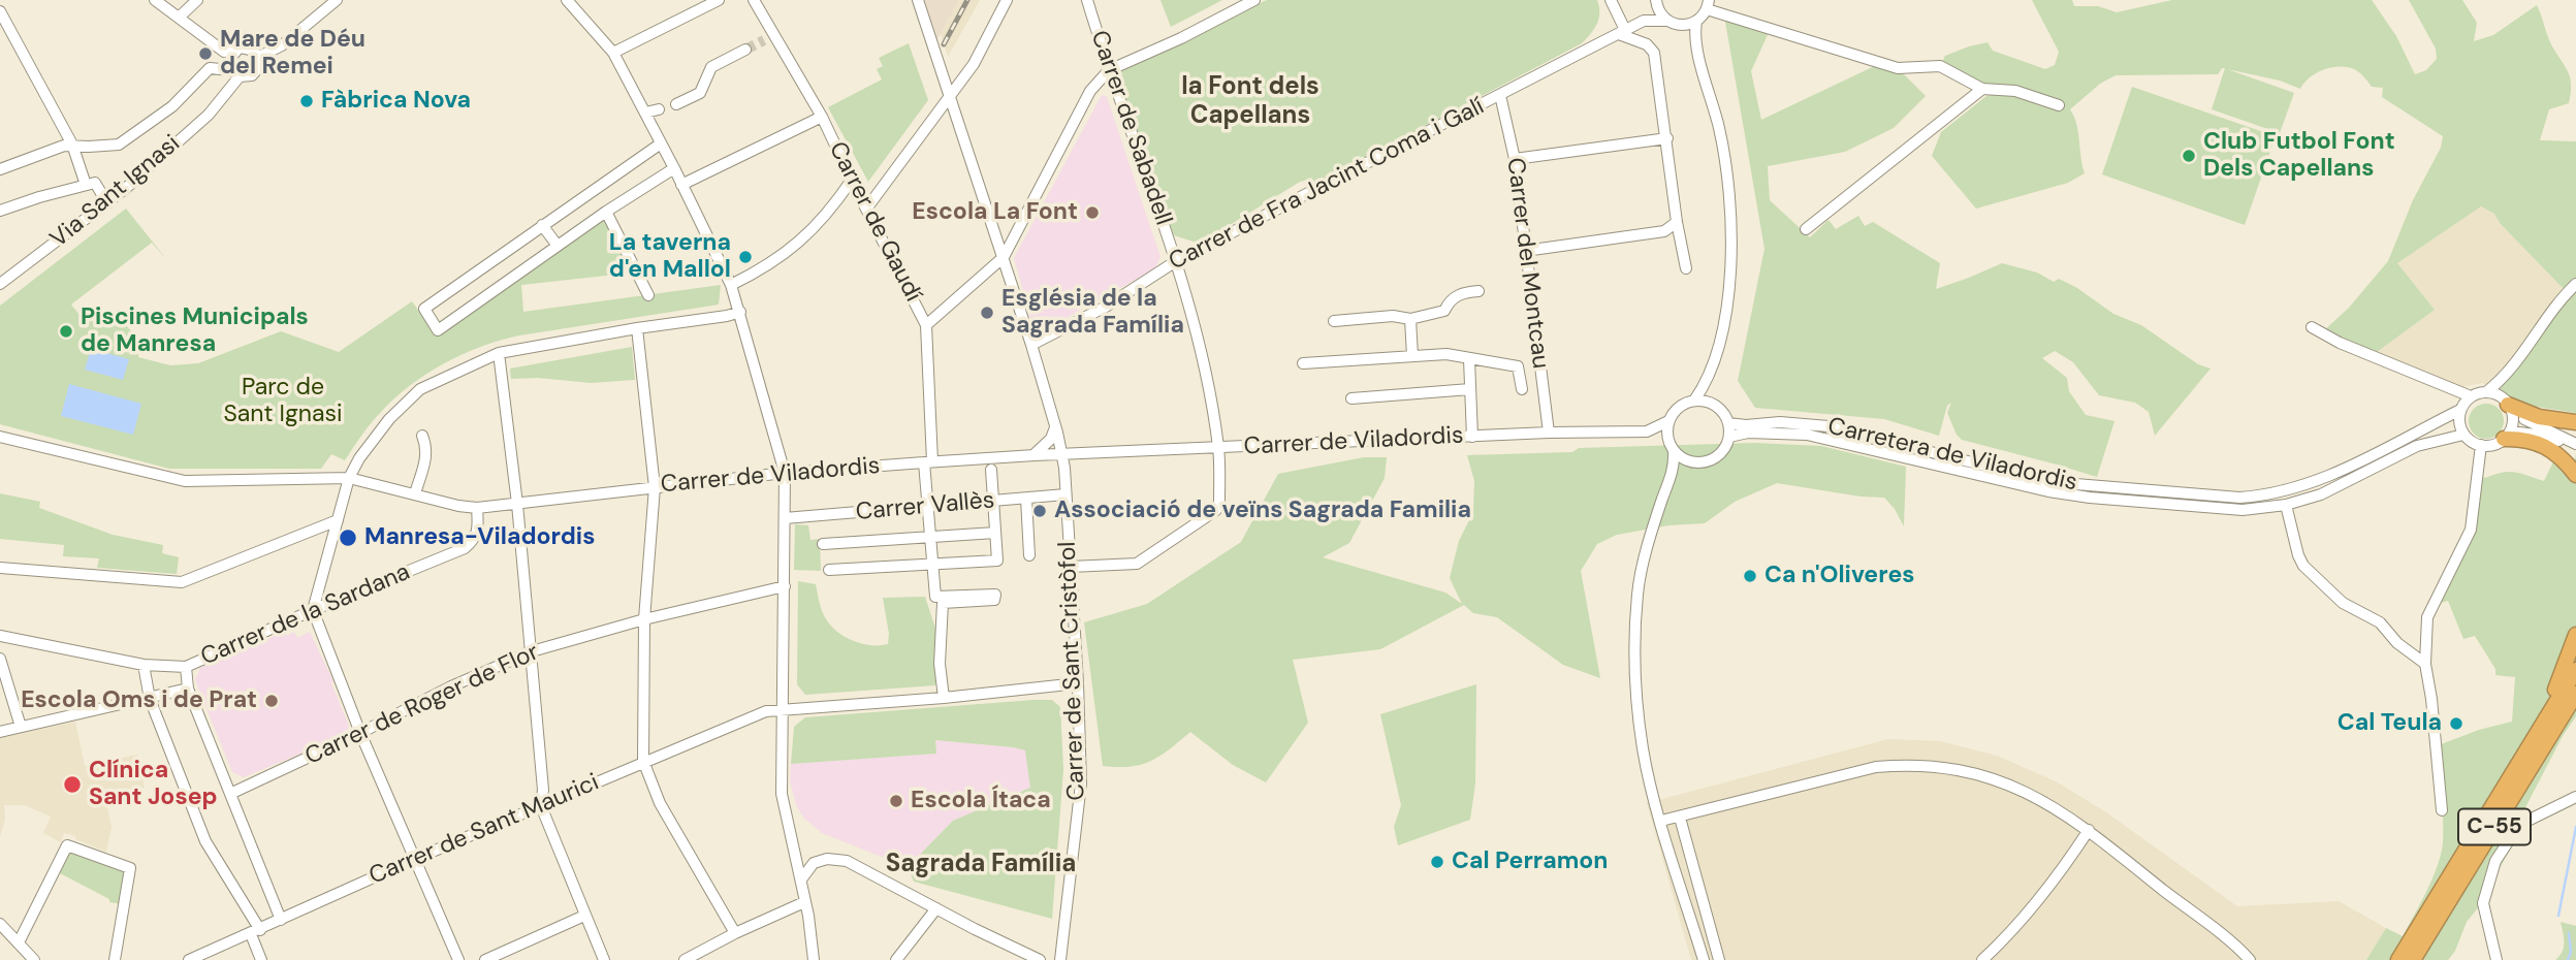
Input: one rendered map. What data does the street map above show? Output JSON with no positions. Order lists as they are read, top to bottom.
{
  "streets": {
    "highway": ["C-55"],
    "street": [
      "Carrer de Sabadell",
      "Carrer de Fra Jacint Coma i Galí",
      "Via Sant Ignasi",
      "Carrer de Gaudí",
      "Carrer del Montcau",
      "Carrer de Viladordis",
      "Carretera de Viladordis",
      "Carrer Vallès",
      "Carrer de la Sardana",
      "Carrer de Sant Cristòfol",
      "Carrer de Roger de Flor",
      "Carrer de Sant Maurici"
    ]
  },
  "crossings": [
    ["Carrer de Sabadell", "Carrer de Fra Jacint Coma i Galí"],
    ["Carrer de Sabadell", "Carrer de Viladordis"],
    ["Carrer de Sabadell", "Carrer de Sant Cristòfol"],
    ["Carrer de Fra Jacint Coma i Galí", "Carrer del Montcau"],
    ["Carrer de Fra Jacint Coma i Galí", "Carrer de Sant Cristòfol"],
    ["Carrer de Gaudí", "Carrer de Viladordis"],
    ["Carrer de Gaudí", "Carrer Vallès"],
    ["Carrer de Gaudí", "Carrer de Sant Maurici"],
    ["Carrer del Montcau", "Carrer de Viladordis"],
    ["Carrer de Viladordis", "Carrer de la Sardana"],
    ["Carrer de Viladordis", "Carrer de Sant Cristòfol"],
    ["Carrer Vallès", "Carrer de Sant Cristòfol"],
    ["Carrer de Sant Cristòfol", "Carrer de Sant Maurici"]
  ],
  "districts": ["la Font dels Capellans", "Sagrada Família"],
  "parks": ["Parc de Sant Ignasi"],
  "places": [
    "Mare de Déu del Remei",
    "Fàbrica Nova",
    "Club Futbol Font Dels Capellans",
    "Escola La Font",
    "La taverna d'en Mallol",
    "Església de la Sagrada Família",
    "Piscines Municipals de Manresa",
    "Associació de veïns Sagrada Familia",
    "Manresa-Viladordis",
    "Ca n'Oliveres",
    "Escola Oms i de Prat",
    "Cal Teula",
    "Clínica Sant Josep",
    "Escola Ítaca",
    "Cal Perramon"
  ]
}
